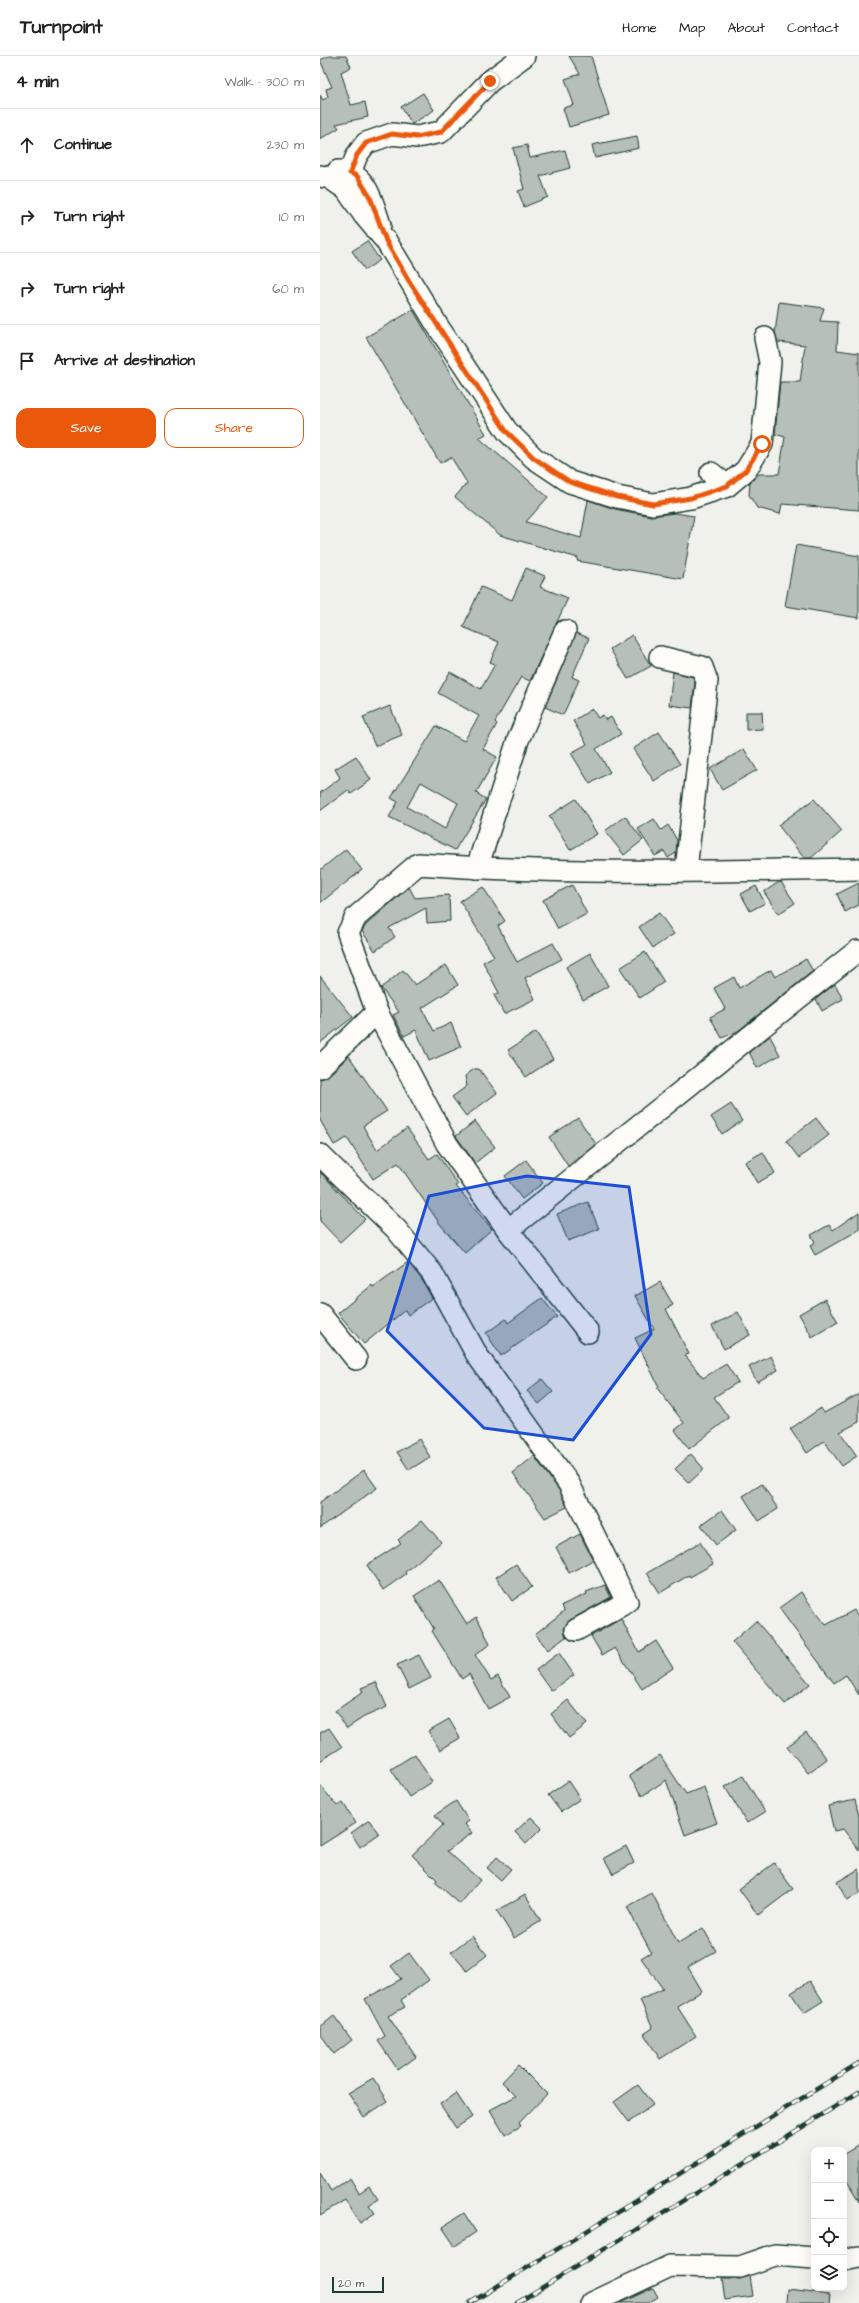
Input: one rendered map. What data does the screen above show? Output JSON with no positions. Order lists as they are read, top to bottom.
{
  "scale_bar": "20 m",
  "page": {
    "header": "Turnpoint",
    "nav": [
      "Home",
      "Map",
      "About",
      "Contact"
    ],
    "heading": ["4 min", "Walk · 300 m"],
    "list": [
      ["Continue", "230 m"],
      ["Turn right", "10 m"],
      ["Turn right", "60 m"],
      "Arrive at destination"
    ],
    "buttons": ["Save", "Share"],
    "map_buttons": ["+", "−"],
    "scale": "20 m"
  }
}
